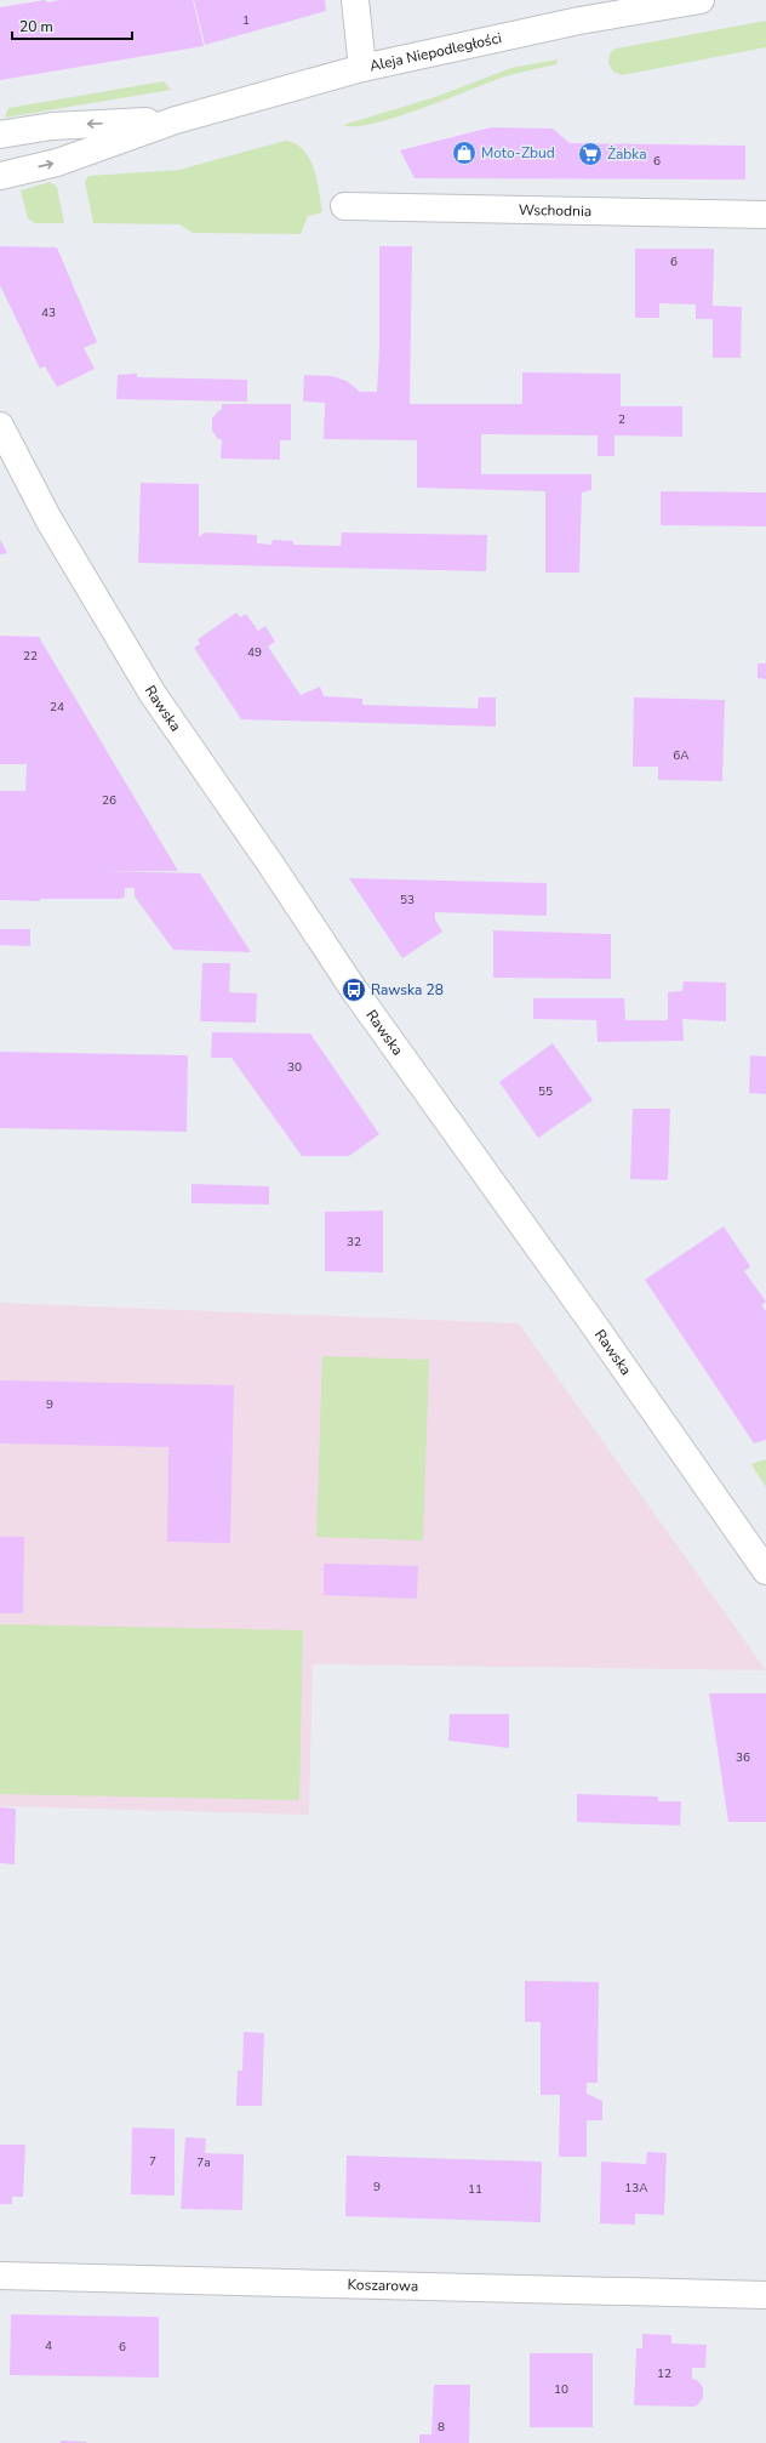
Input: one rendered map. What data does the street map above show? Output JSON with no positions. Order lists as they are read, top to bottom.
{
  "streets": {
    "street": [
      "Aleja Niepodległości",
      "Wschodnia",
      "Rawska",
      "Koszarowa"
    ]
  },
  "places": {
    "shop": ["Moto-Zbud"],
    "supermarket": ["Żabka"],
    "bus stop": ["Rawska 28"]
  },
  "house_numbers": [
    "1",
    "6",
    "6",
    "43",
    "2",
    "49",
    "22",
    "24",
    "6A",
    "26",
    "53",
    "30",
    "55",
    "32",
    "9",
    "36",
    "7",
    "7a",
    "9",
    "13A",
    "11",
    "4",
    "6",
    "12",
    "10",
    "8"
  ],
  "scale_bar": "20 m"
}
